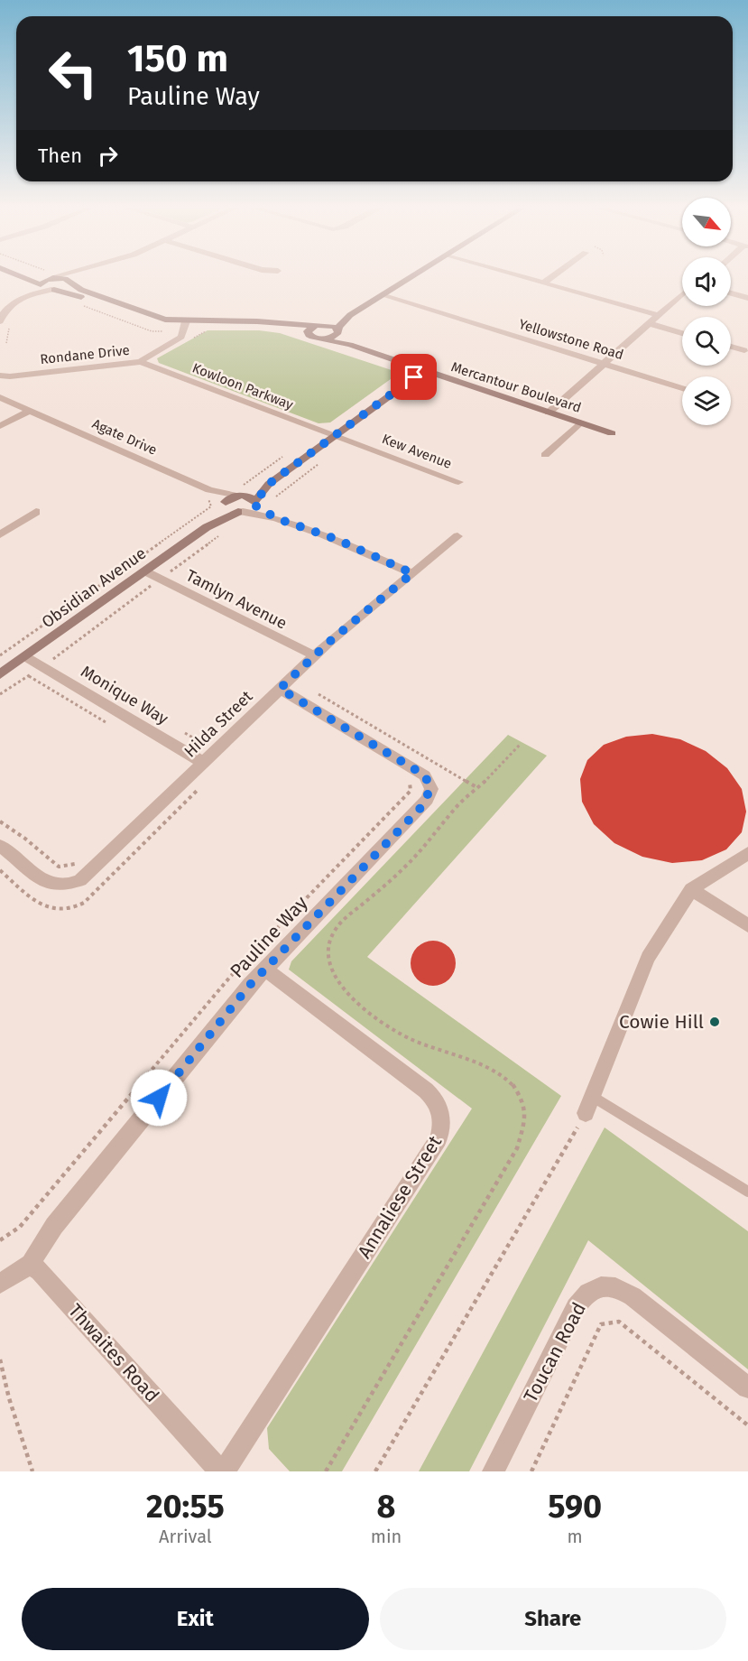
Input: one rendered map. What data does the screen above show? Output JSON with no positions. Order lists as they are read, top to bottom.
{
  "streets": {
    "street": [
      "Yellowstone Road",
      "Rondane Drive",
      "Kowloon Parkway",
      "Mercantour Boulevard",
      "Agate Drive",
      "Kew Avenue",
      "Obsidian Avenue",
      "Tamlyn Avenue",
      "Monique Way",
      "Hilda Street",
      "Pauline Way",
      "Annaliese Street",
      "Toucan Road",
      "Thwaites Road"
    ]
  },
  "crossings": [
    ["Rondane Drive", "Kowloon Parkway"],
    ["Kowloon Parkway", "Kew Avenue"],
    ["Agate Drive", "Obsidian Avenue"],
    ["Obsidian Avenue", "Tamlyn Avenue"],
    ["Obsidian Avenue", "Monique Way"],
    ["Tamlyn Avenue", "Hilda Street"],
    ["Monique Way", "Hilda Street"],
    ["Hilda Street", "Pauline Way"],
    ["Pauline Way", "Annaliese Street"],
    ["Pauline Way", "Thwaites Road"],
    ["Annaliese Street", "Thwaites Road"]
  ],
  "places": ["Cowie Hill"],
  "north": "bottom right",
  "page": {
    "turn": ["150 m", "Pauline Way"],
    "then": "Then",
    "eta": [
      "20:55",
      "Arrival",
      "8",
      "min",
      "590",
      "m"
    ],
    "buttons": ["Exit", "Share"]
  }
}
